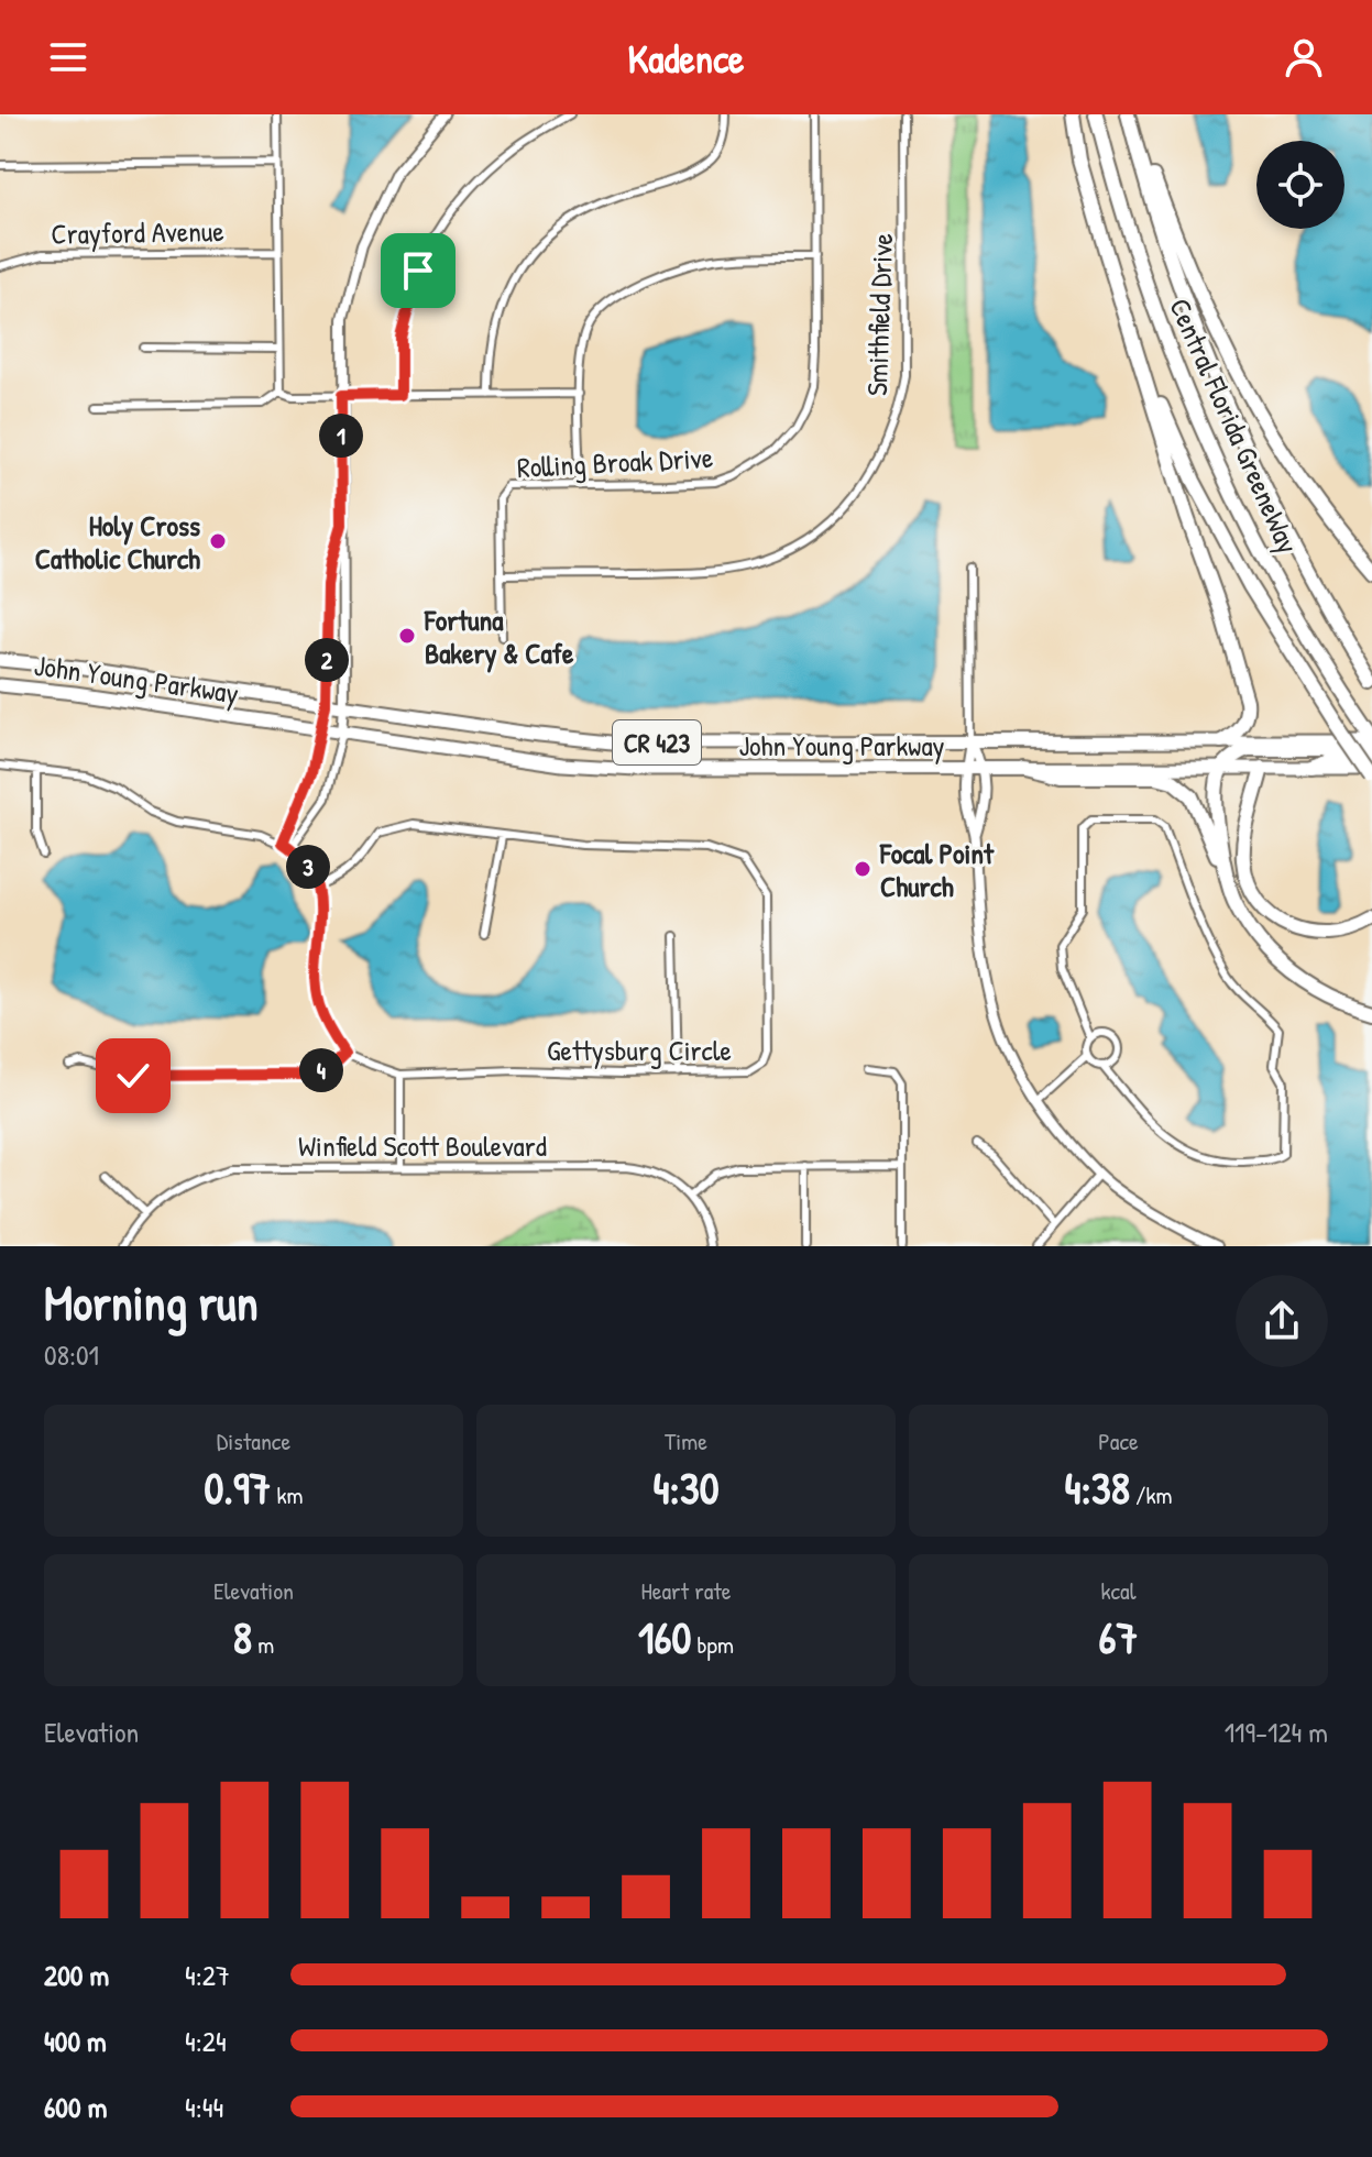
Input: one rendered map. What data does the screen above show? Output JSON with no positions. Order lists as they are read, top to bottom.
{
  "streets": {
    "highway": ["Central Florida GreeneWay", "John Young Parkway", "CR 423"],
    "street": [
      "Crayford Avenue",
      "Smithfield Drive",
      "Rolling Broak Drive",
      "Gettysburg Circle",
      "Winfield Scott Boulevard"
    ]
  },
  "crossings": [
    ["Smithfield Drive", "Rolling Broak Drive"],
    ["Central Florida GreeneWay", "John Young Parkway"]
  ],
  "places": ["Holy Cross Catholic Church", "Fortuna Bakery & Cafe", "Focal Point Church"],
  "page": {
    "header": "Kadence",
    "pins": [
      "1",
      "2",
      "3",
      "4"
    ],
    "heading": ["Morning run", "08:01"],
    "stats": [
      ["Distance", "0.97 km"],
      ["Time", "4:30"],
      ["Pace", "4:38 /km"],
      ["Elevation", "8 m"],
      ["Heart rate", "160 bpm"],
      ["kcal", "67"]
    ],
    "chart": ["Elevation", "119–124 m"],
    "list": [
      {
        "name": "200 m",
        "note": "4:27"
      },
      {
        "name": "400 m",
        "note": "4:24"
      },
      {
        "name": "600 m",
        "note": "4:44"
      }
    ]
  }
}
